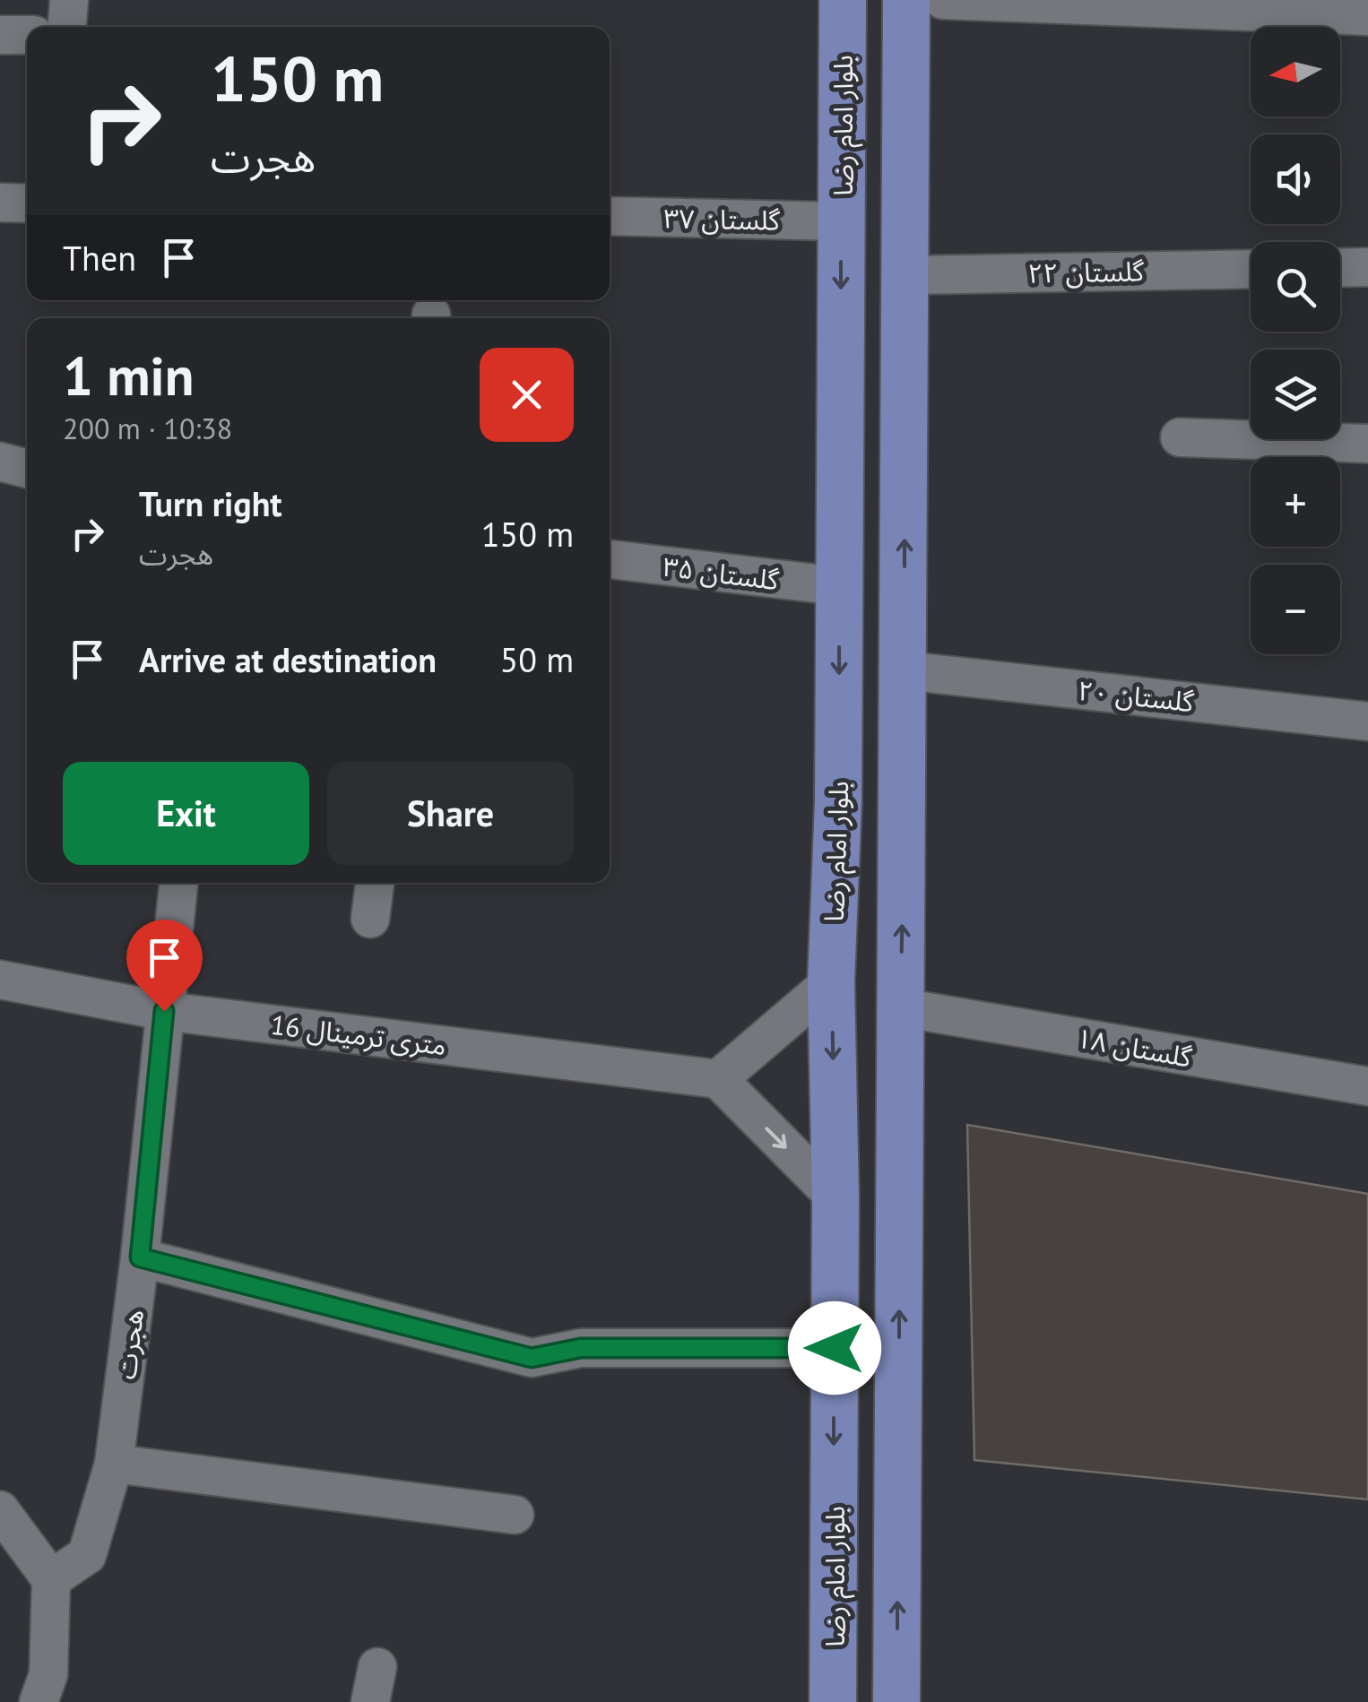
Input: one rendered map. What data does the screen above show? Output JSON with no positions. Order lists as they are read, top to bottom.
{
  "streets": {
    "main road": ["بلوار امام رضا"],
    "street": [
      "گلستان ۳۷",
      "گلستان ۲۲",
      "گلستان ۳۵",
      "گلستان ۲۰",
      "16 متری ترمینال",
      "گلستان ۱۸",
      "هجرت"
    ]
  },
  "crossings": [
    ["بلوار امام رضا", "گلستان ۳۷"],
    ["بلوار امام رضا", "گلستان ۳۵"],
    ["16 متری ترمینال", "هجرت"]
  ],
  "north": "left",
  "page": {
    "map_buttons": ["+", "−"],
    "turn": ["150 m", "هجرت"],
    "then": "Then",
    "heading": ["1 min", "200 m · 10:38"],
    "list": [
      {
        "name": "Turn right",
        "note": "هجرت",
        "value": "150 m"
      },
      {
        "name": "Arrive at destination",
        "value": "50 m"
      }
    ],
    "buttons": ["Exit", "Share"]
  }
}
